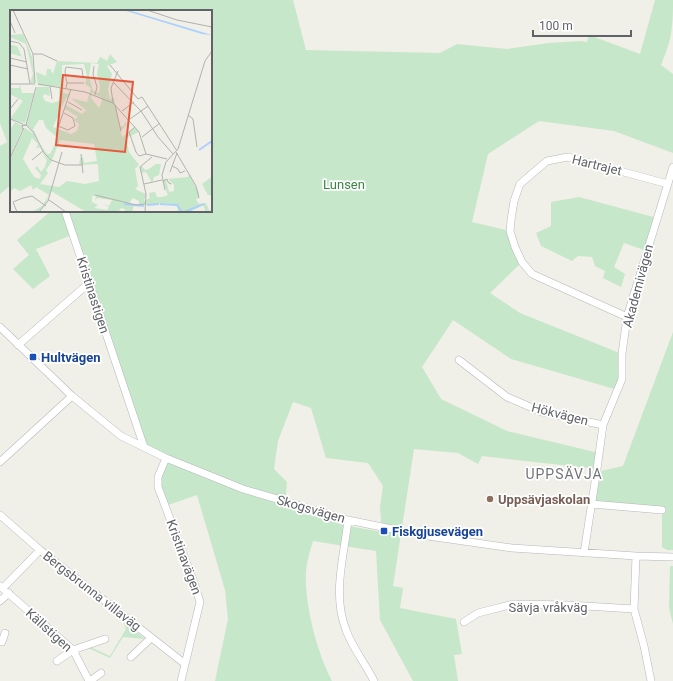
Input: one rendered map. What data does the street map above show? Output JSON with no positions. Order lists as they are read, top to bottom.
{
  "streets": {
    "street": [
      "Hartrajet",
      "Akademivägen",
      "Kristinastigen",
      "Hökvägen",
      "Skogsvägen",
      "Kristinavägen",
      "Bergsbrunna villaväg",
      "Sävja vråkväg",
      "Källstigen"
    ]
  },
  "crossings": [
    ["Hartrajet", "Akademivägen"],
    ["Akademivägen", "Hökvägen"],
    ["Akademivägen", "Skogsvägen"],
    ["Kristinastigen", "Skogsvägen"],
    ["Skogsvägen", "Kristinavägen"],
    ["Kristinavägen", "Bergsbrunna villaväg"]
  ],
  "districts": ["UPPSÄVJA"],
  "parks": ["Lunsen"],
  "places": {
    "transit": ["Hultvägen", "Fiskgjusevägen"],
    "other": ["Uppsävjaskolan"]
  },
  "scale_bar": "100 m"
}
